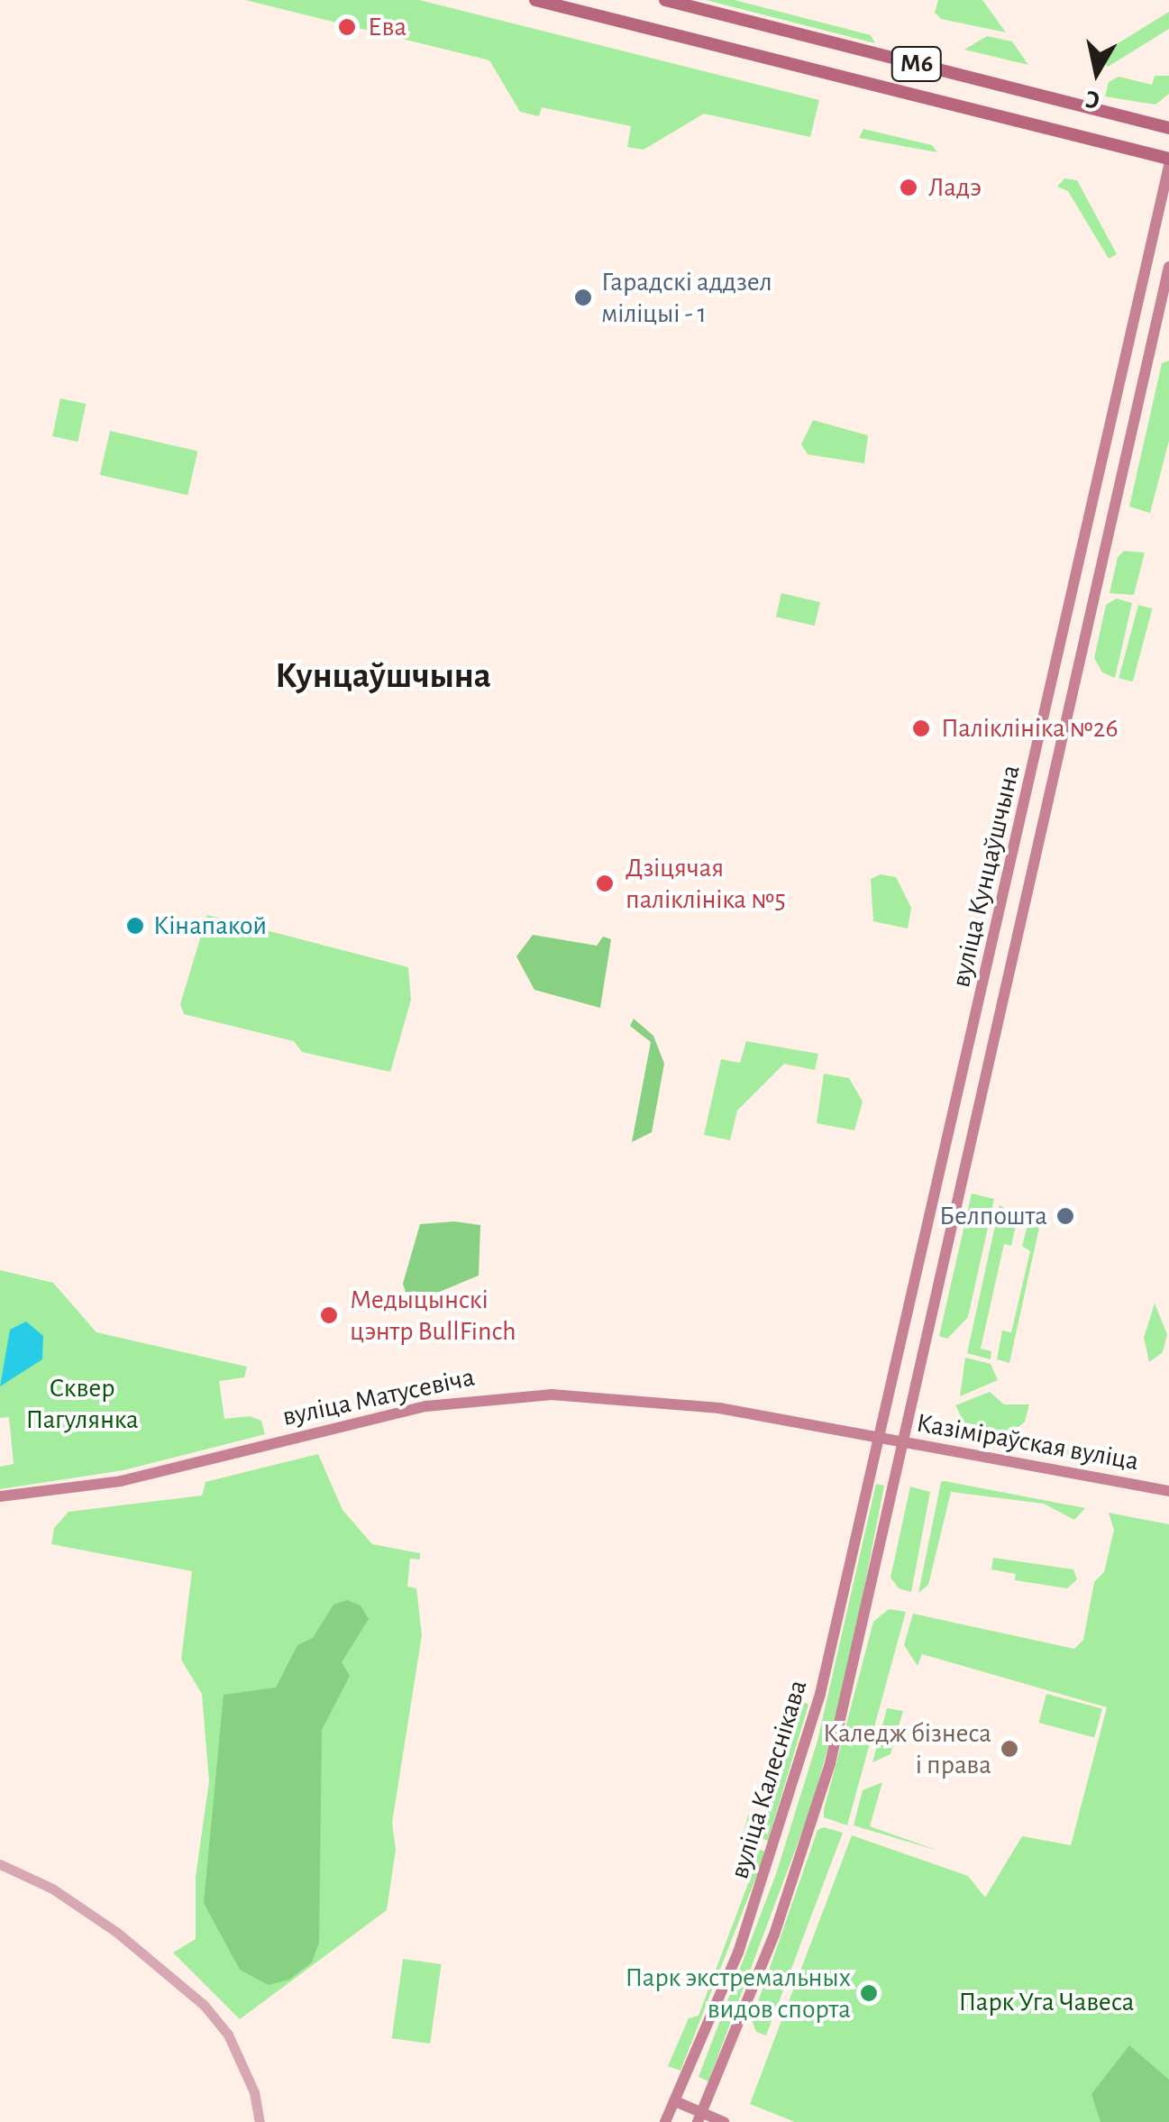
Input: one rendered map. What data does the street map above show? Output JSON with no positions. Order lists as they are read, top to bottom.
{
  "streets": {
    "main road": [
      "М6",
      "вуліца Кунцаўшчына",
      "вуліца Матусевіча",
      "Казіміраўская вуліца",
      "вуліца Калеснікава"
    ]
  },
  "crossings": [
    ["вуліца Кунцаўшчына", "вуліца Матусевіча"],
    ["вуліца Кунцаўшчына", "Казіміраўская вуліца"],
    ["вуліца Кунцаўшчына", "вуліца Калеснікава"],
    ["вуліца Матусевіча", "Казіміраўская вуліца"],
    ["вуліца Матусевіча", "вуліца Калеснікава"],
    ["Казіміраўская вуліца", "вуліца Калеснікава"]
  ],
  "districts": ["Кунцаўшчына"],
  "parks": ["Сквер Пагулянка", "Парк Уга Чавеса"],
  "places": [
    "Ева",
    "Ладэ",
    "Гарадскі аддзел міліцыі - 1",
    "Паліклініка №26",
    "Дзіцячая паліклініка №5",
    "Кінапакой",
    "Белпошта",
    "Медыцынскі цэнтр BullFinch",
    "Каледж бізнеса і права",
    "Парк экстремальных видов спорта"
  ],
  "north": "bottom"
}
